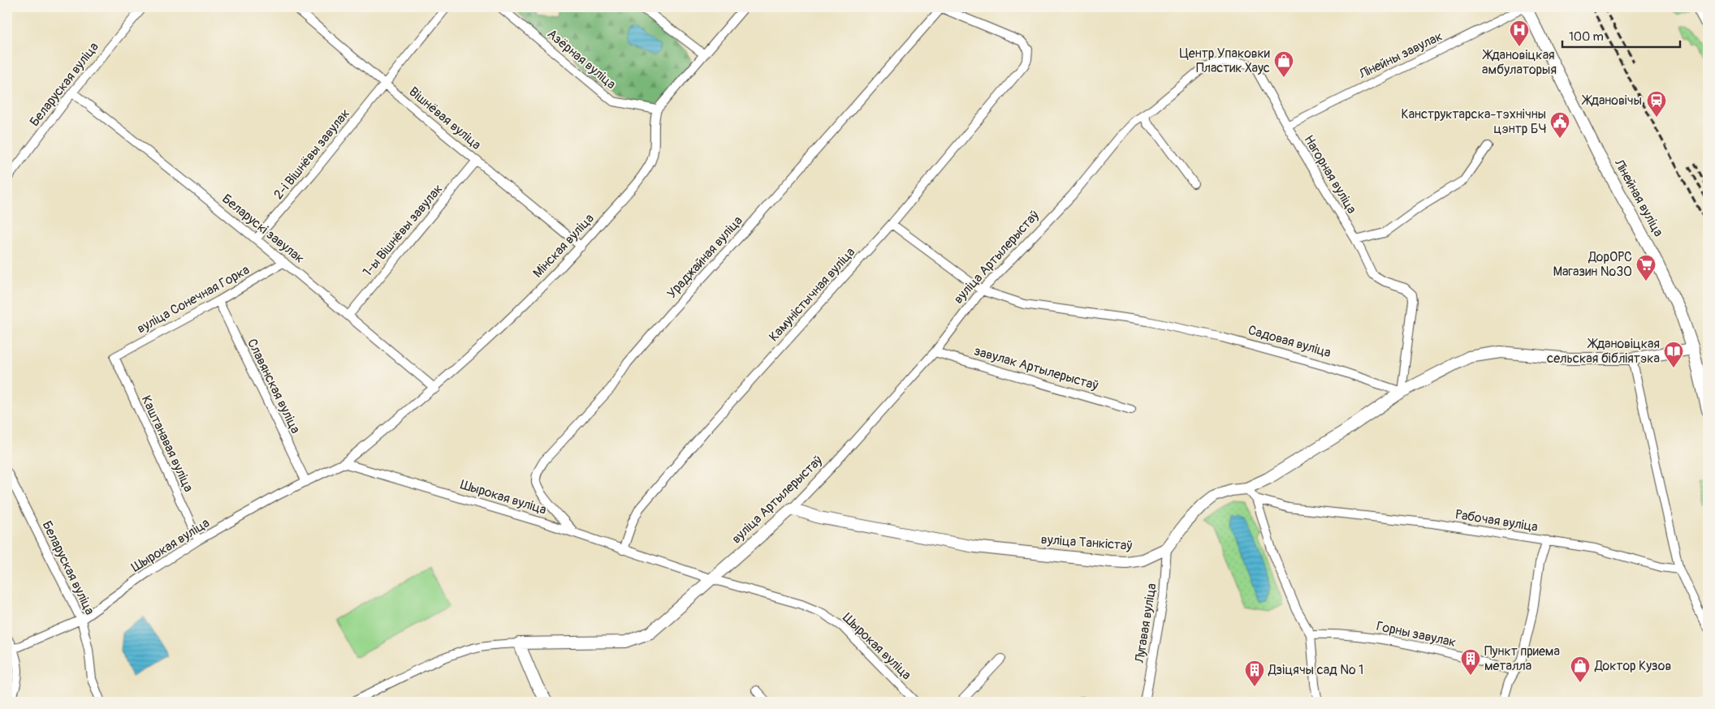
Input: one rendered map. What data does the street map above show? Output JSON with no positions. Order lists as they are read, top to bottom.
{
  "streets": {
    "street": [
      "Лінейны завулак",
      "Азёрная вуліца",
      "Беларуская вуліца",
      "Вішнёвая вуліца",
      "2-і Вішнёвы завулак",
      "Нагорная вуліца",
      "Лінейная вуліца",
      "Беларускі завулак",
      "1-ы Вішнёвы завулак",
      "Мінская вуліца",
      "Ураджайная вуліца",
      "вуліца Артылерыстаў",
      "Камуністычная вуліца",
      "вуліца Сонечная Горка",
      "Садовая вуліца",
      "завулак Артылерыстаў",
      "Славянская вуліца",
      "Каштанавая вуліца",
      "Шырокая вуліца",
      "Рабочая вуліца",
      "вуліца Танкістаў",
      "Лугавая вуліца",
      "Горны завулак"
    ]
  },
  "crossings": [
    ["Лінейны завулак", "Нагорная вуліца"],
    ["Лінейны завулак", "Лінейная вуліца"],
    ["Азёрная вуліца", "Мінская вуліца"],
    ["Беларуская вуліца", "Беларускі завулак"],
    ["Беларуская вуліца", "Шырокая вуліца"],
    ["Вішнёвая вуліца", "2-і Вішнёвы завулак"],
    ["Вішнёвая вуліца", "1-ы Вішнёвы завулак"],
    ["Вішнёвая вуліца", "Мінская вуліца"],
    ["2-і Вішнёвы завулак", "Беларускі завулак"],
    ["Нагорная вуліца", "вуліца Артылерыстаў"],
    ["Нагорная вуліца", "Садовая вуліца"],
    ["Нагорная вуліца", "вуліца Танкістаў"],
    ["Беларускі завулак", "1-ы Вішнёвы завулак"],
    ["Беларускі завулак", "Мінская вуліца"],
    ["Беларускі завулак", "вуліца Сонечная Горка"],
    ["Мінская вуліца", "Шырокая вуліца"],
    ["Ураджайная вуліца", "Камуністычная вуліца"],
    ["Ураджайная вуліца", "Шырокая вуліца"],
    ["вуліца Артылерыстаў", "Садовая вуліца"],
    ["вуліца Артылерыстаў", "завулак Артылерыстаў"],
    ["вуліца Артылерыстаў", "Шырокая вуліца"],
    ["вуліца Артылерыстаў", "вуліца Танкістаў"],
    ["Камуністычная вуліца", "Садовая вуліца"],
    ["Камуністычная вуліца", "Шырокая вуліца"],
    ["вуліца Сонечная Горка", "Славянская вуліца"],
    ["вуліца Сонечная Горка", "Каштанавая вуліца"],
    ["Садовая вуліца", "вуліца Танкістаў"],
    ["Славянская вуліца", "Шырокая вуліца"],
    ["Каштанавая вуліца", "Шырокая вуліца"],
    ["Рабочая вуліца", "вуліца Танкістаў"],
    ["вуліца Танкістаў", "Лугавая вуліца"]
  ],
  "places": {
    "hospital": ["Ждановіцкая амбулаторыя"],
    "shop": ["Центр Упаковки Пластик Хаус", "Доктор Кузов"],
    "station": ["Ждановічы"],
    "public building": ["Канструктарска-тэхнічны цэнтр БЧ"],
    "supermarket": ["ДорОРС Магазин №30"],
    "library": ["Ждановіцкая сельская бібліятэка"],
    "building": ["Пункт приема металла", "Дзіцячы сад № 1"]
  },
  "scale_bar": "100 m"
}
